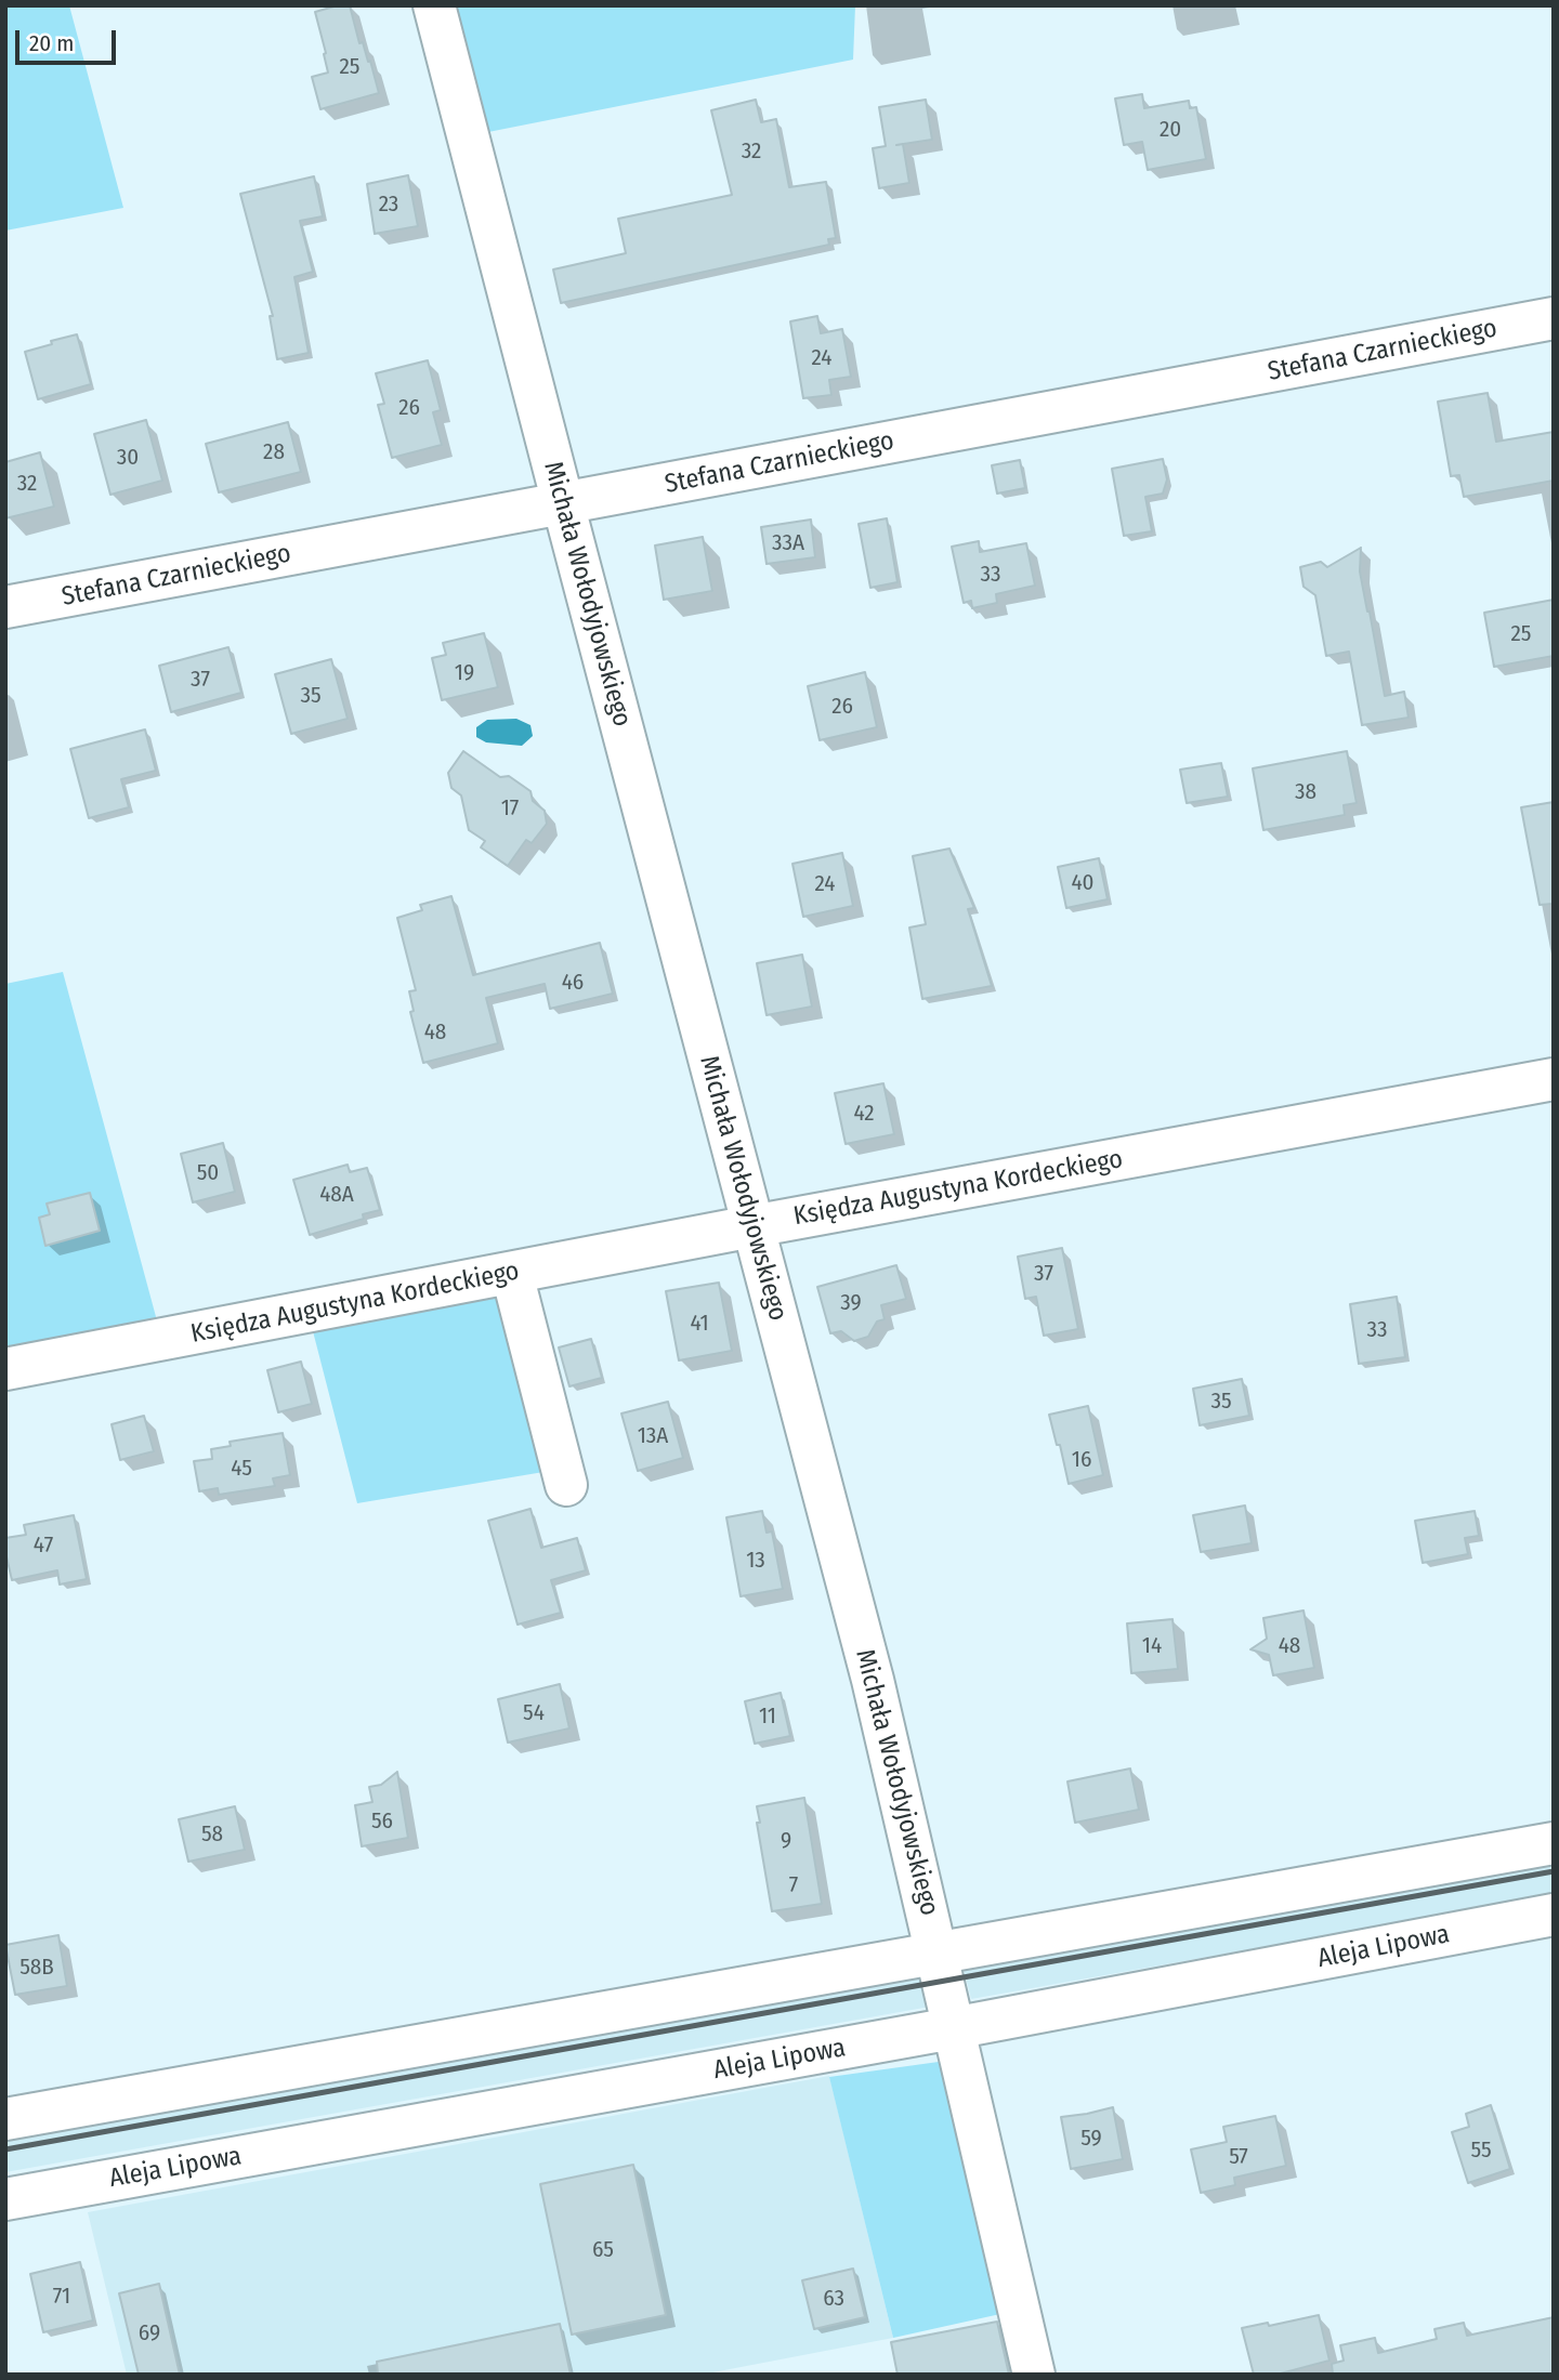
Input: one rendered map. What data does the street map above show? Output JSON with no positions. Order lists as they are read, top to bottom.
{
  "streets": {
    "street": [
      "Stefana Czarnieckiego",
      "Michała Wołodyjowskiego",
      "Księdza Augustyna Kordeckiego",
      "Aleja Lipowa"
    ]
  },
  "crossings": [
    ["Stefana Czarnieckiego", "Michała Wołodyjowskiego"],
    ["Michała Wołodyjowskiego", "Księdza Augustyna Kordeckiego"],
    ["Michała Wołodyjowskiego", "Aleja Lipowa"]
  ],
  "house_numbers": [
    "25",
    "20",
    "32",
    "23",
    "24",
    "26",
    "28",
    "30",
    "32",
    "33A",
    "33",
    "25",
    "19",
    "37",
    "35",
    "26",
    "38",
    "17",
    "40",
    "24",
    "46",
    "48",
    "42",
    "50",
    "48A",
    "37",
    "39",
    "41",
    "33",
    "35",
    "13A",
    "16",
    "45",
    "47",
    "13",
    "14",
    "48",
    "54",
    "11",
    "56",
    "58",
    "9",
    "7",
    "58B",
    "59",
    "55",
    "57",
    "65",
    "71",
    "63",
    "69"
  ],
  "scale_bar": "20 m"
}
